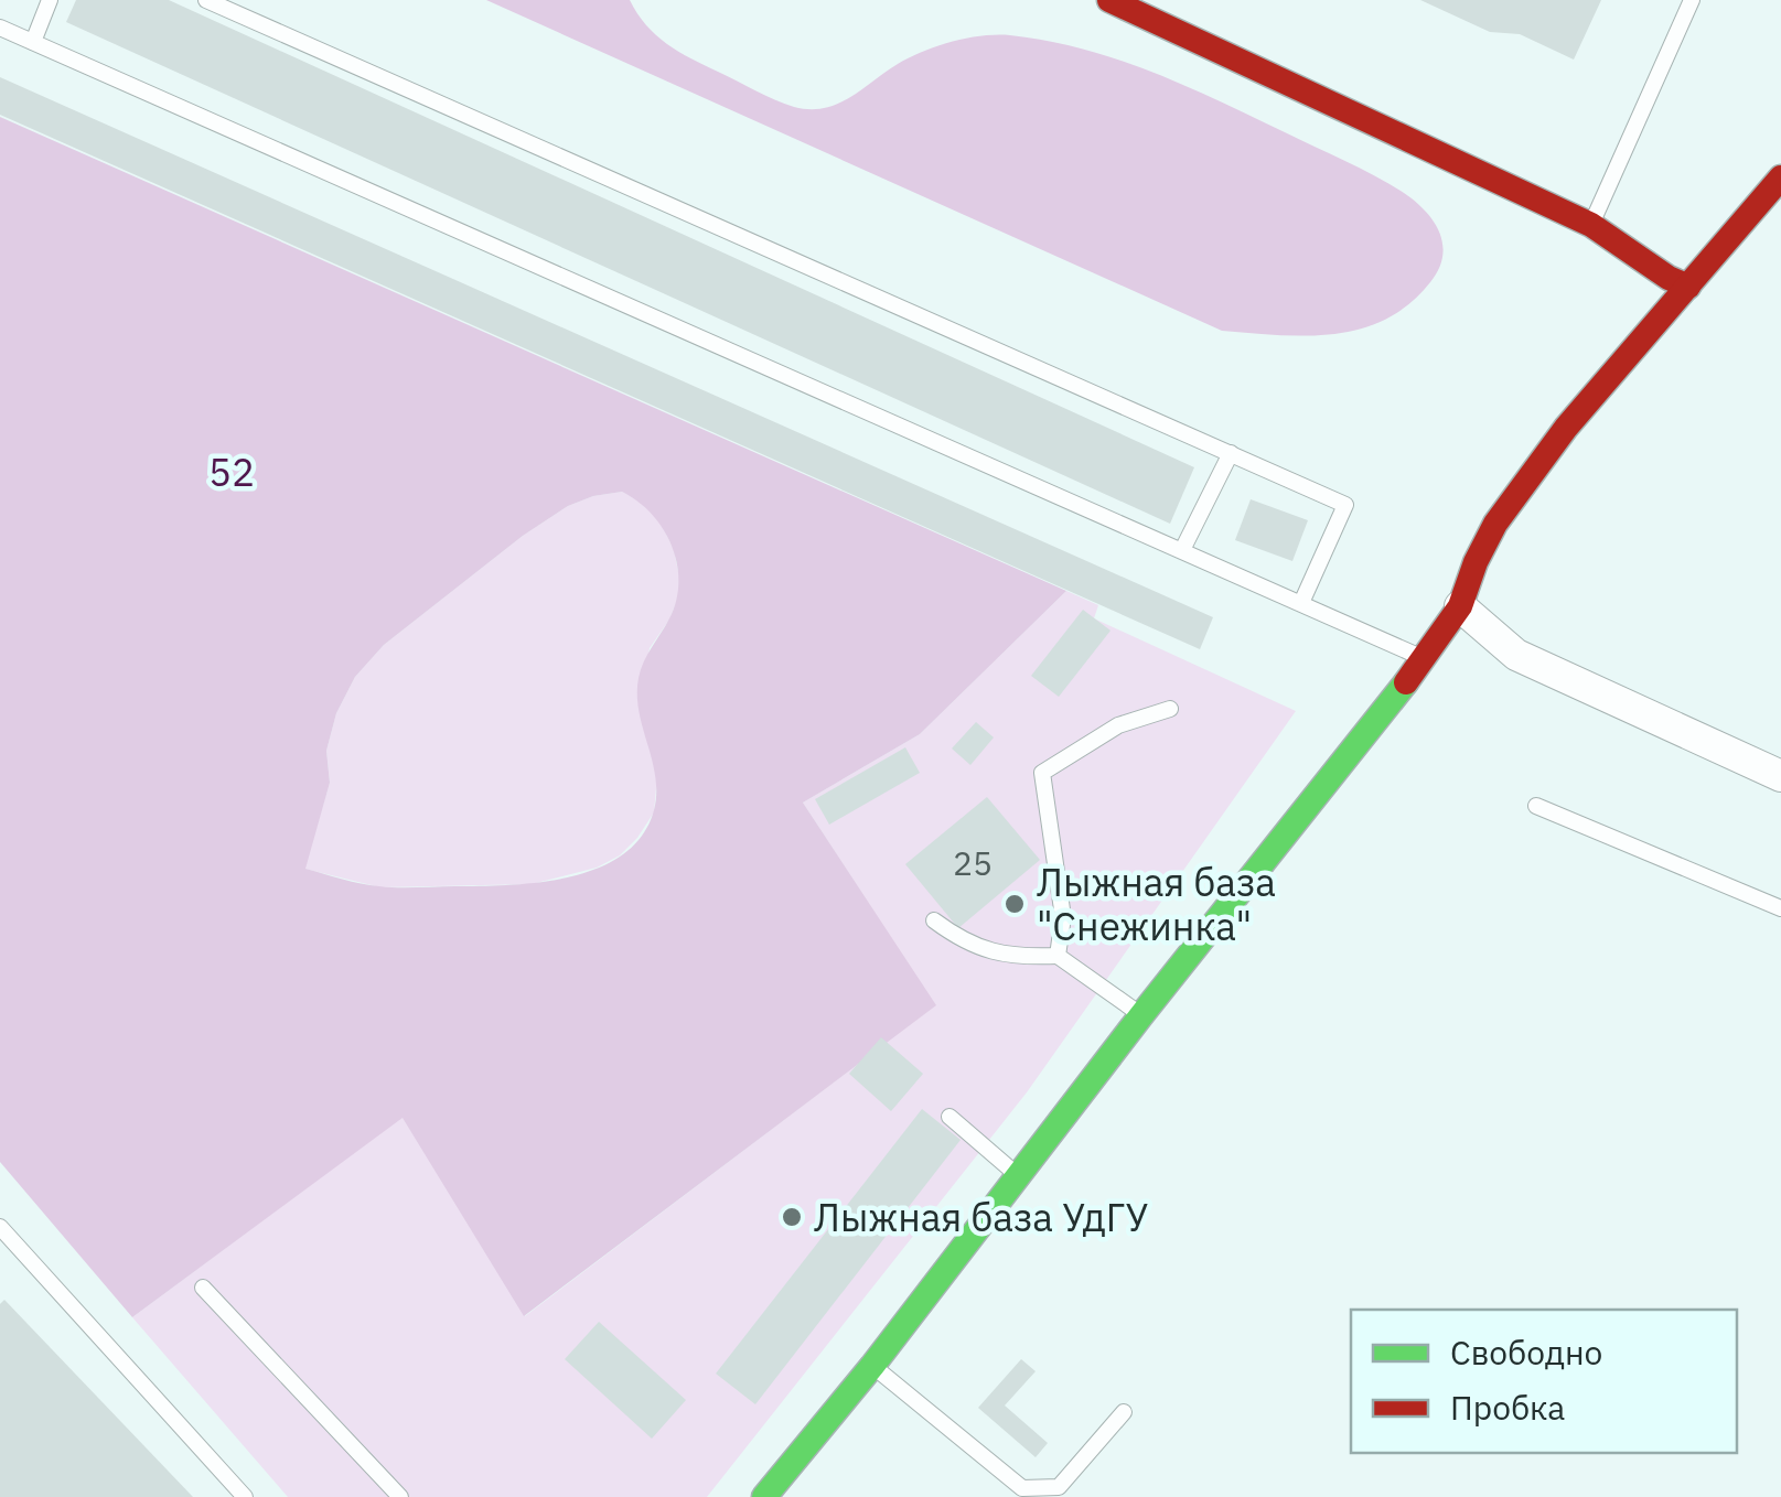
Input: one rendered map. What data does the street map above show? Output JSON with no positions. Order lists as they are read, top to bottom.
{
  "parks": ["52"],
  "places": ["Лыжная база \"Снежинка\"", "Лыжная база УдГУ"],
  "house_numbers": ["25"],
  "legend": ["Свободно", "Пробка"]
}
